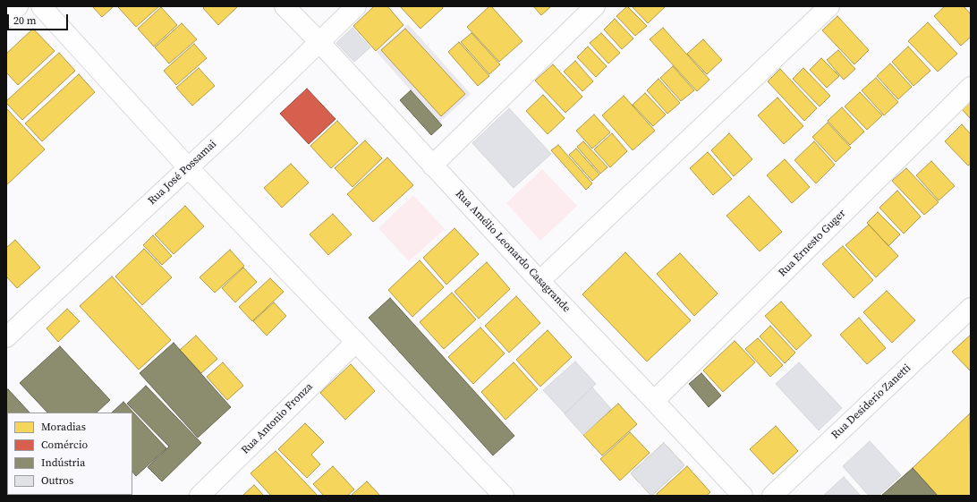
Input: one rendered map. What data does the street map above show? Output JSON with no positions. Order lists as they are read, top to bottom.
{
  "streets": {
    "street": [
      "Rua José Possamai",
      "Rua Ernesto Guger",
      "Rua Amélio Leonardo Casagrande",
      "Rua Desiderio Zanetti",
      "Rua Antonio Fronza"
    ]
  },
  "crossings": [
    ["Rua José Possamai", "Rua Amélio Leonardo Casagrande"],
    ["Rua Ernesto Guger", "Rua Amélio Leonardo Casagrande"]
  ],
  "legend": [
    "Moradias",
    "Comércio",
    "Indústria",
    "Outros"
  ],
  "scale_bar": "20 m"
}
